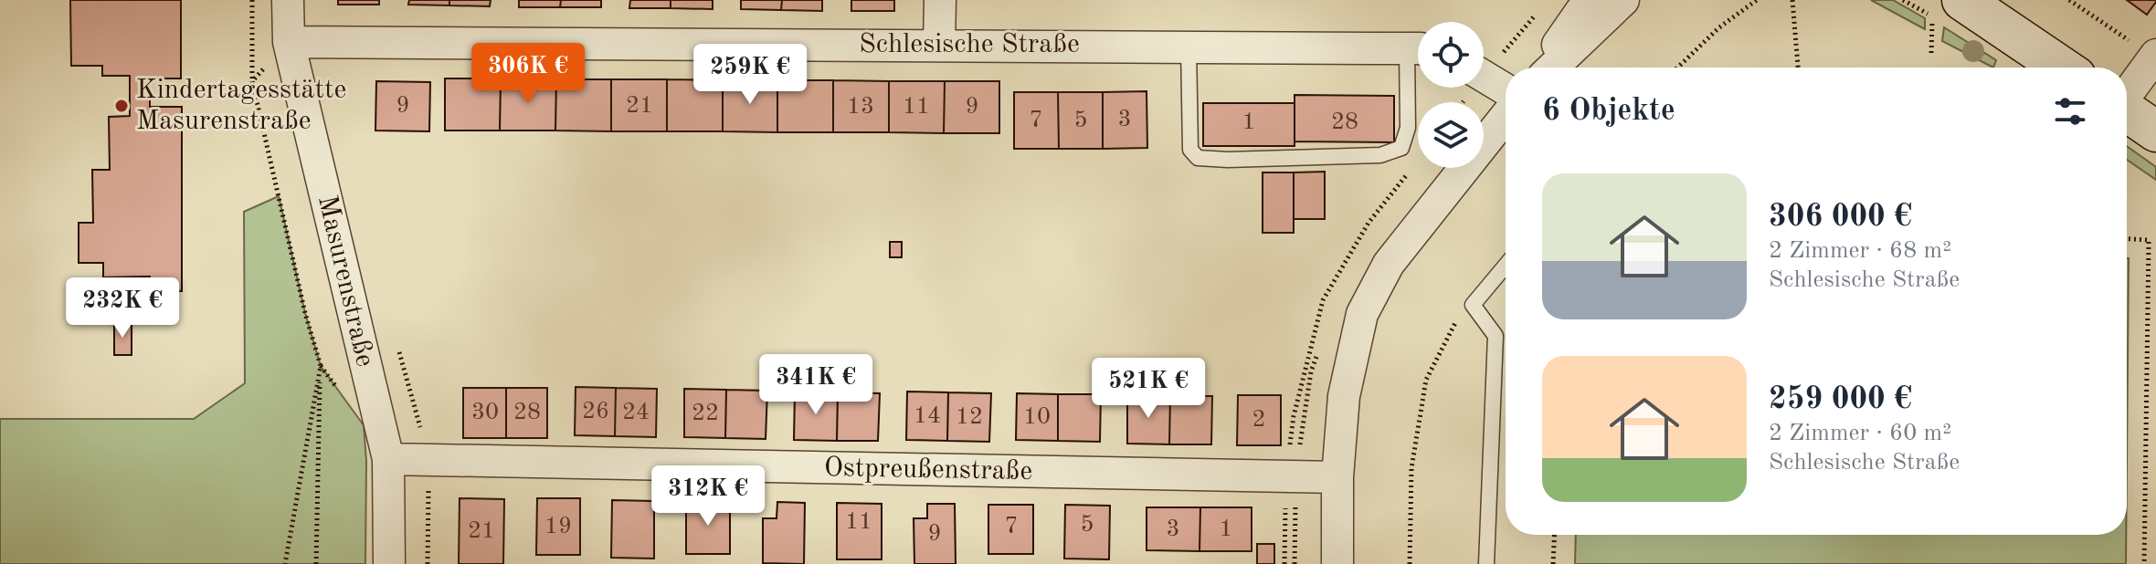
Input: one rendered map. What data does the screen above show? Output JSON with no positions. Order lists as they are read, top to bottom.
{
  "streets": {
    "street": ["Schlesische Straße", "Masurenstraße", "Ostpreußenstraße"]
  },
  "crossings": [
    ["Schlesische Straße", "Masurenstraße"],
    ["Masurenstraße", "Ostpreußenstraße"]
  ],
  "places": ["Kindertagesstätte Masurenstraße"],
  "house_numbers": [
    "9",
    "21",
    "13",
    "11",
    "9",
    "3",
    "7",
    "5",
    "1",
    "28",
    "26",
    "30",
    "28",
    "24",
    "22",
    "14",
    "12",
    "10",
    "2",
    "11",
    "5",
    "19",
    "7",
    "3",
    "1",
    "21",
    "9"
  ],
  "page": {
    "price": [
      "306K €",
      "259K €",
      "232K €",
      "341K €",
      "521K €",
      "312K €"
    ],
    "heading": "6 Objekte",
    "list": [
      {
        "name": "306 000 €",
        "note": "2 Zimmer · 68 m² · Schlesische Straße"
      },
      {
        "name": "259 000 €",
        "note": "2 Zimmer · 60 m² · Schlesische Straße"
      }
    ]
  }
}
